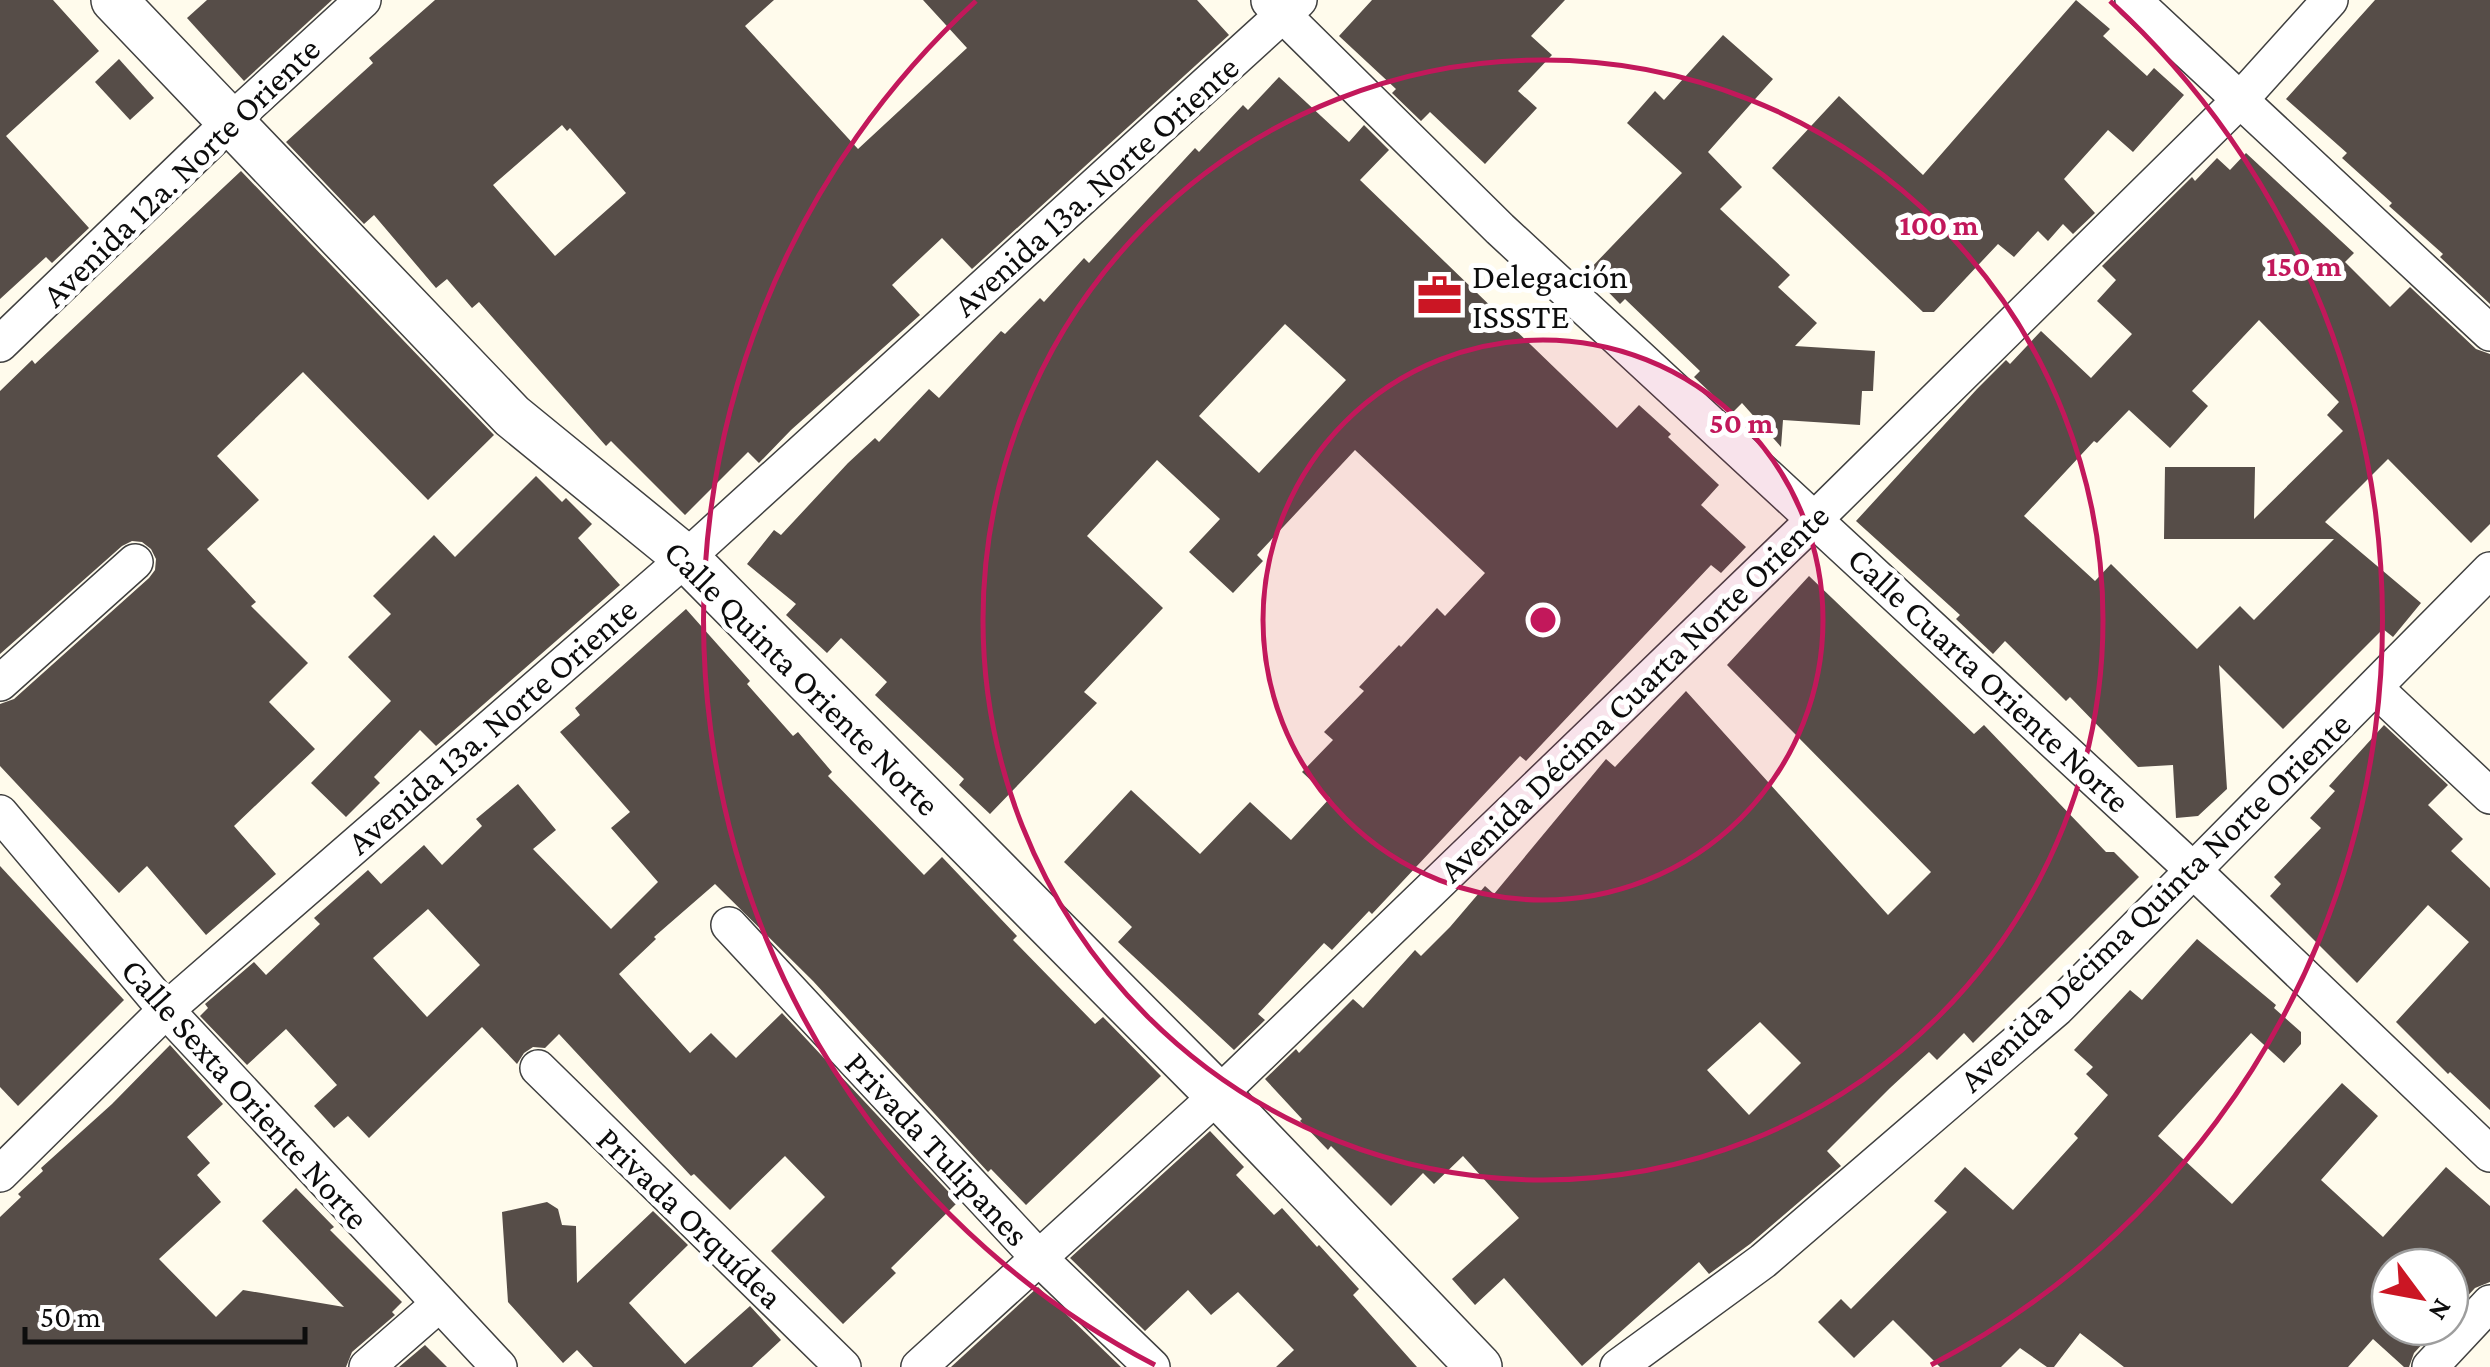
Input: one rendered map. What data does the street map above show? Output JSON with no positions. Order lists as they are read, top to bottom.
{
  "streets": {
    "street": [
      "Avenida 12a. Norte Oriente",
      "Avenida 13a. Norte Oriente",
      "Calle Quinta Oriente Norte",
      "Calle Cuarta Oriente Norte",
      "Avenida Décima Cuarta Norte Oriente",
      "Avenida Décima Quinta Norte Oriente",
      "Calle Sexta Oriente Norte",
      "Privada Tulipanes",
      "Privada Orquídea"
    ]
  },
  "crossings": [
    ["Avenida 12a. Norte Oriente", "Calle Quinta Oriente Norte"],
    ["Avenida 13a. Norte Oriente", "Calle Quinta Oriente Norte"],
    ["Avenida 13a. Norte Oriente", "Calle Cuarta Oriente Norte"],
    ["Avenida 13a. Norte Oriente", "Calle Sexta Oriente Norte"],
    ["Calle Quinta Oriente Norte", "Avenida Décima Cuarta Norte Oriente"],
    ["Calle Cuarta Oriente Norte", "Avenida Décima Cuarta Norte Oriente"],
    ["Calle Cuarta Oriente Norte", "Avenida Décima Quinta Norte Oriente"],
    ["Avenida Décima Cuarta Norte Oriente", "Privada Tulipanes"]
  ],
  "places": {
    "office": ["Delegación ISSSTE"]
  },
  "scale_bar": "50 m",
  "north": "bottom right",
  "rings": ["100 m", "150 m", "50 m"]
}
